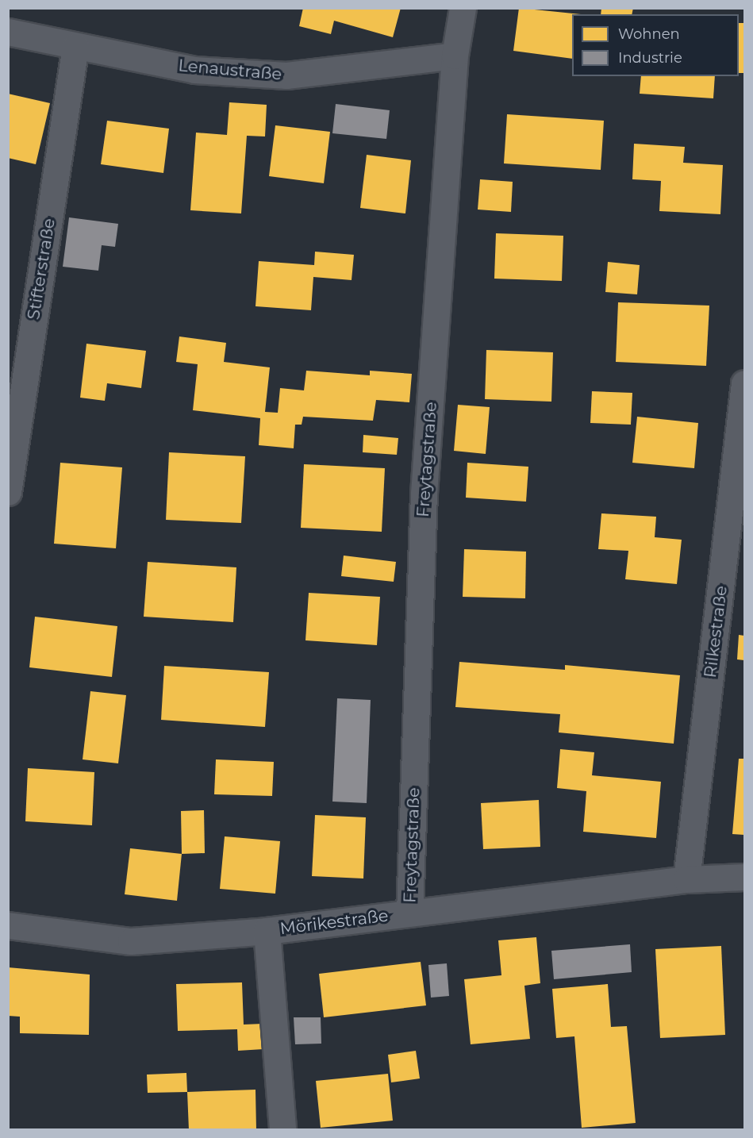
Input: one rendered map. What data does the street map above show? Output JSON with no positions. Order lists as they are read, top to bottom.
{
  "streets": {
    "street": [
      "Lenaustraße",
      "Stifterstraße",
      "Freytagstraße",
      "Rilkestraße",
      "Mörikestraße"
    ]
  },
  "crossings": [
    ["Lenaustraße", "Stifterstraße"],
    ["Lenaustraße", "Freytagstraße"],
    ["Freytagstraße", "Mörikestraße"],
    ["Rilkestraße", "Mörikestraße"]
  ],
  "legend": ["Wohnen", "Industrie"]
}
